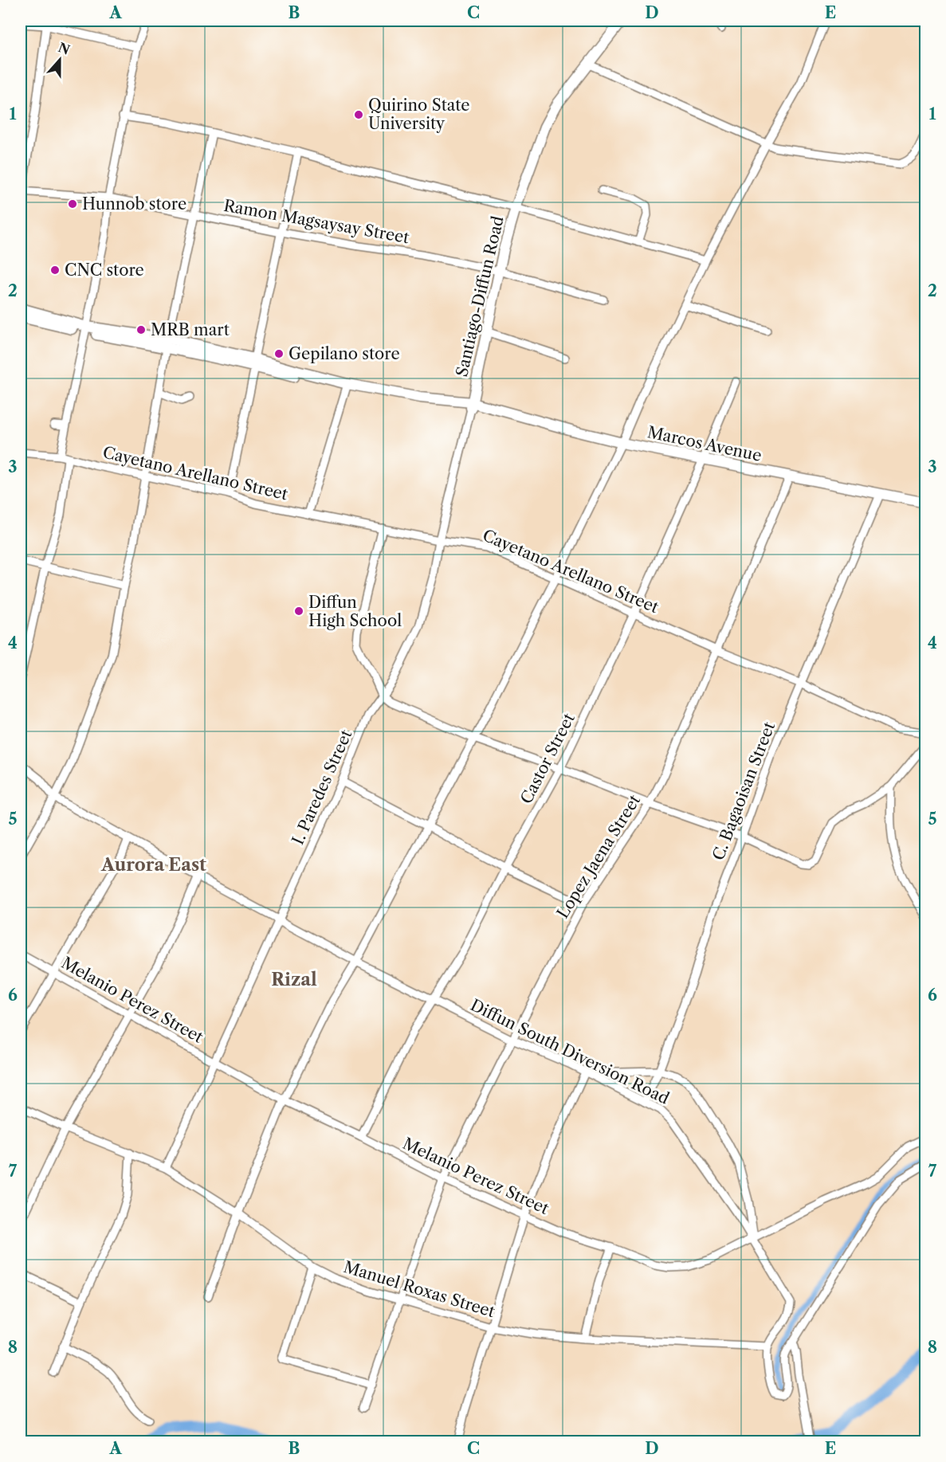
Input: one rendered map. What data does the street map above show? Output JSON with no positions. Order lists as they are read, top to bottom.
{
  "streets": {
    "main road": ["Santiago-Diffun Road", "Marcos Avenue"],
    "street": [
      "Ramon Magsaysay Street",
      "Cayetano Arellano Street",
      "Castor Street",
      "I. Paredes Street",
      "C. Bagaoisan Street",
      "Lopez Jaena Street",
      "Melanio Perez Street",
      "Diffun South Diversion Road",
      "Manuel Roxas Street"
    ]
  },
  "crossings": [
    ["Ramon Magsaysay Street", "Santiago-Diffun Road"],
    ["Santiago-Diffun Road", "Marcos Avenue"],
    ["Santiago-Diffun Road", "I. Paredes Street"],
    ["Marcos Avenue", "Castor Street"],
    ["Marcos Avenue", "I. Paredes Street"],
    ["Marcos Avenue", "C. Bagaoisan Street"],
    ["Marcos Avenue", "Lopez Jaena Street"],
    ["Cayetano Arellano Street", "Castor Street"],
    ["Cayetano Arellano Street", "I. Paredes Street"],
    ["Cayetano Arellano Street", "C. Bagaoisan Street"],
    ["Cayetano Arellano Street", "Lopez Jaena Street"],
    ["Castor Street", "Melanio Perez Street"],
    ["Castor Street", "Diffun South Diversion Road"],
    ["I. Paredes Street", "Melanio Perez Street"],
    ["I. Paredes Street", "Diffun South Diversion Road"],
    ["I. Paredes Street", "Manuel Roxas Street"],
    ["C. Bagaoisan Street", "Diffun South Diversion Road"],
    ["Lopez Jaena Street", "Melanio Perez Street"],
    ["Lopez Jaena Street", "Diffun South Diversion Road"],
    ["Lopez Jaena Street", "Manuel Roxas Street"],
    ["Melanio Perez Street", "Diffun South Diversion Road"],
    ["Diffun South Diversion Road", "Manuel Roxas Street"]
  ],
  "districts": ["Aurora East", "Rizal"],
  "places": [
    "Quirino State University",
    "Hunnob store",
    "CNC store",
    "MRB mart",
    "Gepilano store",
    "Diffun High School"
  ],
  "north": "top",
  "grid": {
    "columns": [
      "A",
      "B",
      "C",
      "D",
      "E"
    ],
    "rows": [
      "1",
      "2",
      "3",
      "4",
      "5",
      "6",
      "7",
      "8"
    ]
  }
}
